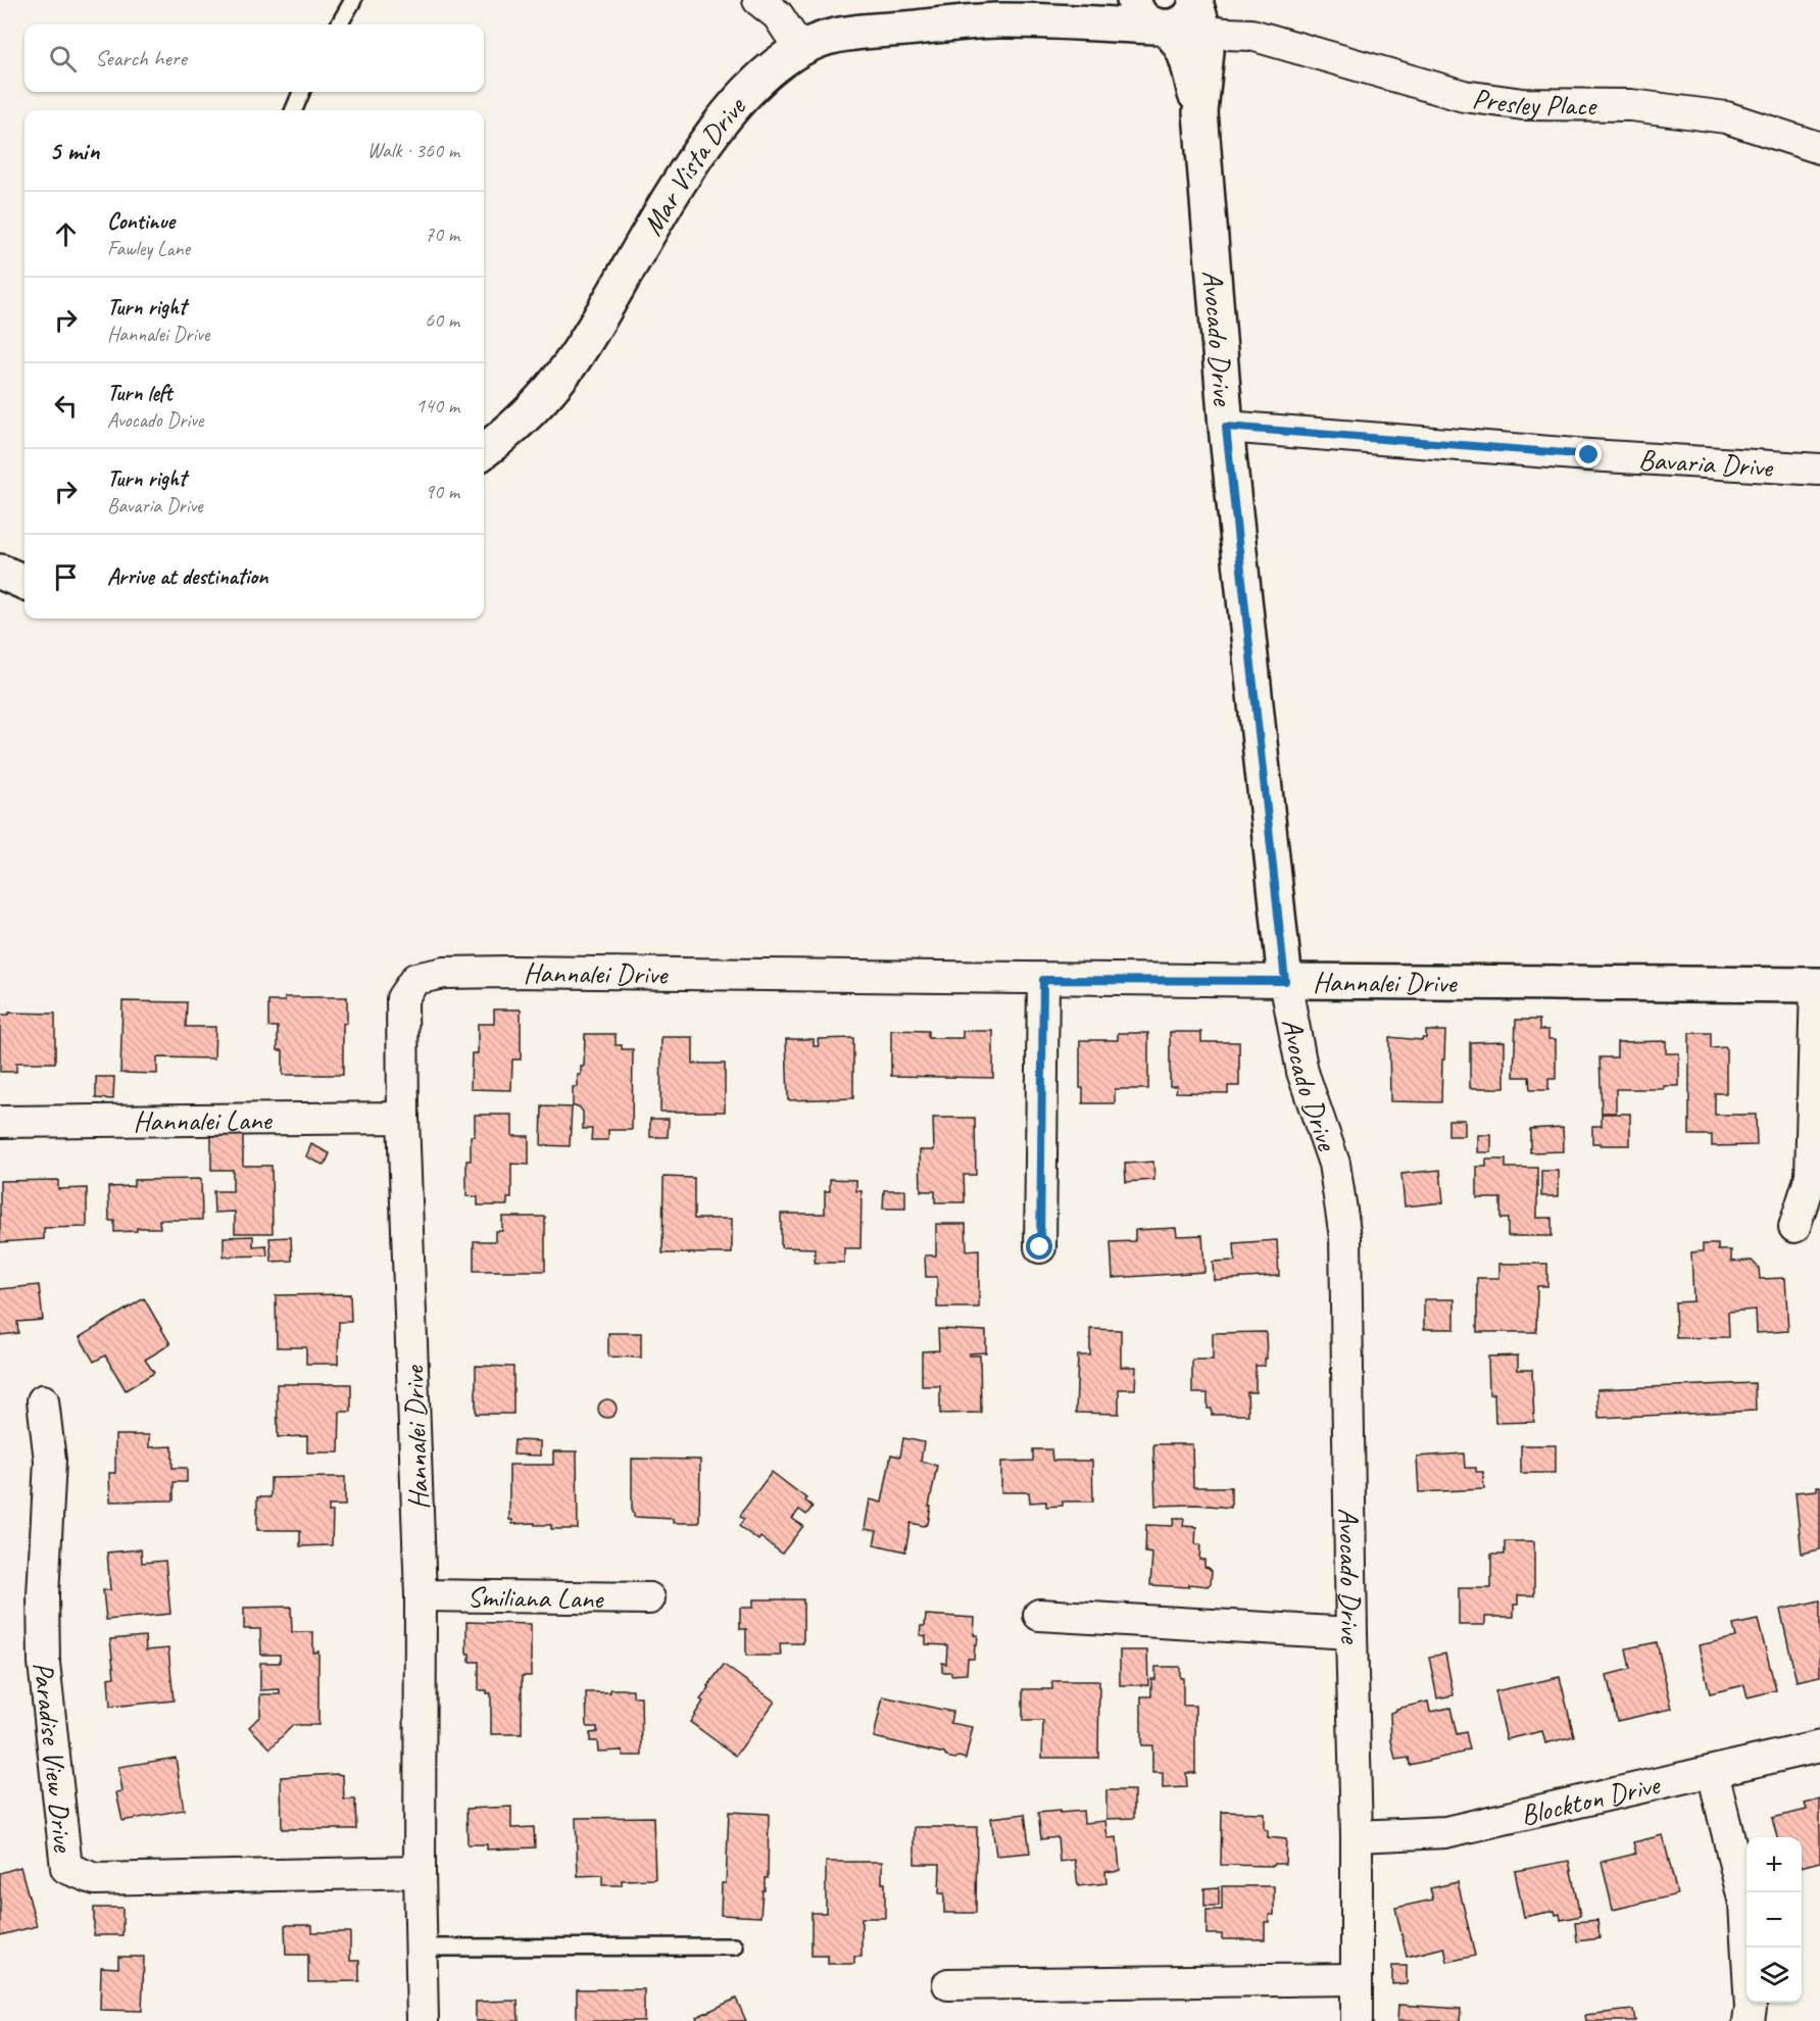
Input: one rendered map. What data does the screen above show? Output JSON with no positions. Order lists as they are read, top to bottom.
{
  "streets": {
    "street": [
      "Presley Place",
      "Mar Vista Drive",
      "Avocado Drive",
      "Bavaria Drive",
      "Hannalei Drive",
      "Hannalei Lane",
      "Smiliana Lane",
      "Paradise View Drive",
      "Blockton Drive"
    ]
  },
  "crossings": [
    ["Presley Place", "Mar Vista Drive"],
    ["Presley Place", "Avocado Drive"],
    ["Mar Vista Drive", "Avocado Drive"],
    ["Avocado Drive", "Bavaria Drive"],
    ["Avocado Drive", "Hannalei Drive"],
    ["Avocado Drive", "Blockton Drive"],
    ["Hannalei Drive", "Hannalei Lane"],
    ["Hannalei Drive", "Smiliana Lane"],
    ["Hannalei Drive", "Paradise View Drive"]
  ],
  "page": {
    "search": "Search here",
    "heading": ["5 min", "Walk · 360 m"],
    "list": [
      ["Continue", "Fawley Lane", "70 m"],
      ["Turn right", "Hannalei Drive", "60 m"],
      ["Turn left", "Avocado Drive", "140 m"],
      ["Turn right", "Bavaria Drive", "90 m"],
      "Arrive at destination"
    ],
    "map_buttons": ["+", "−"]
  }
}
